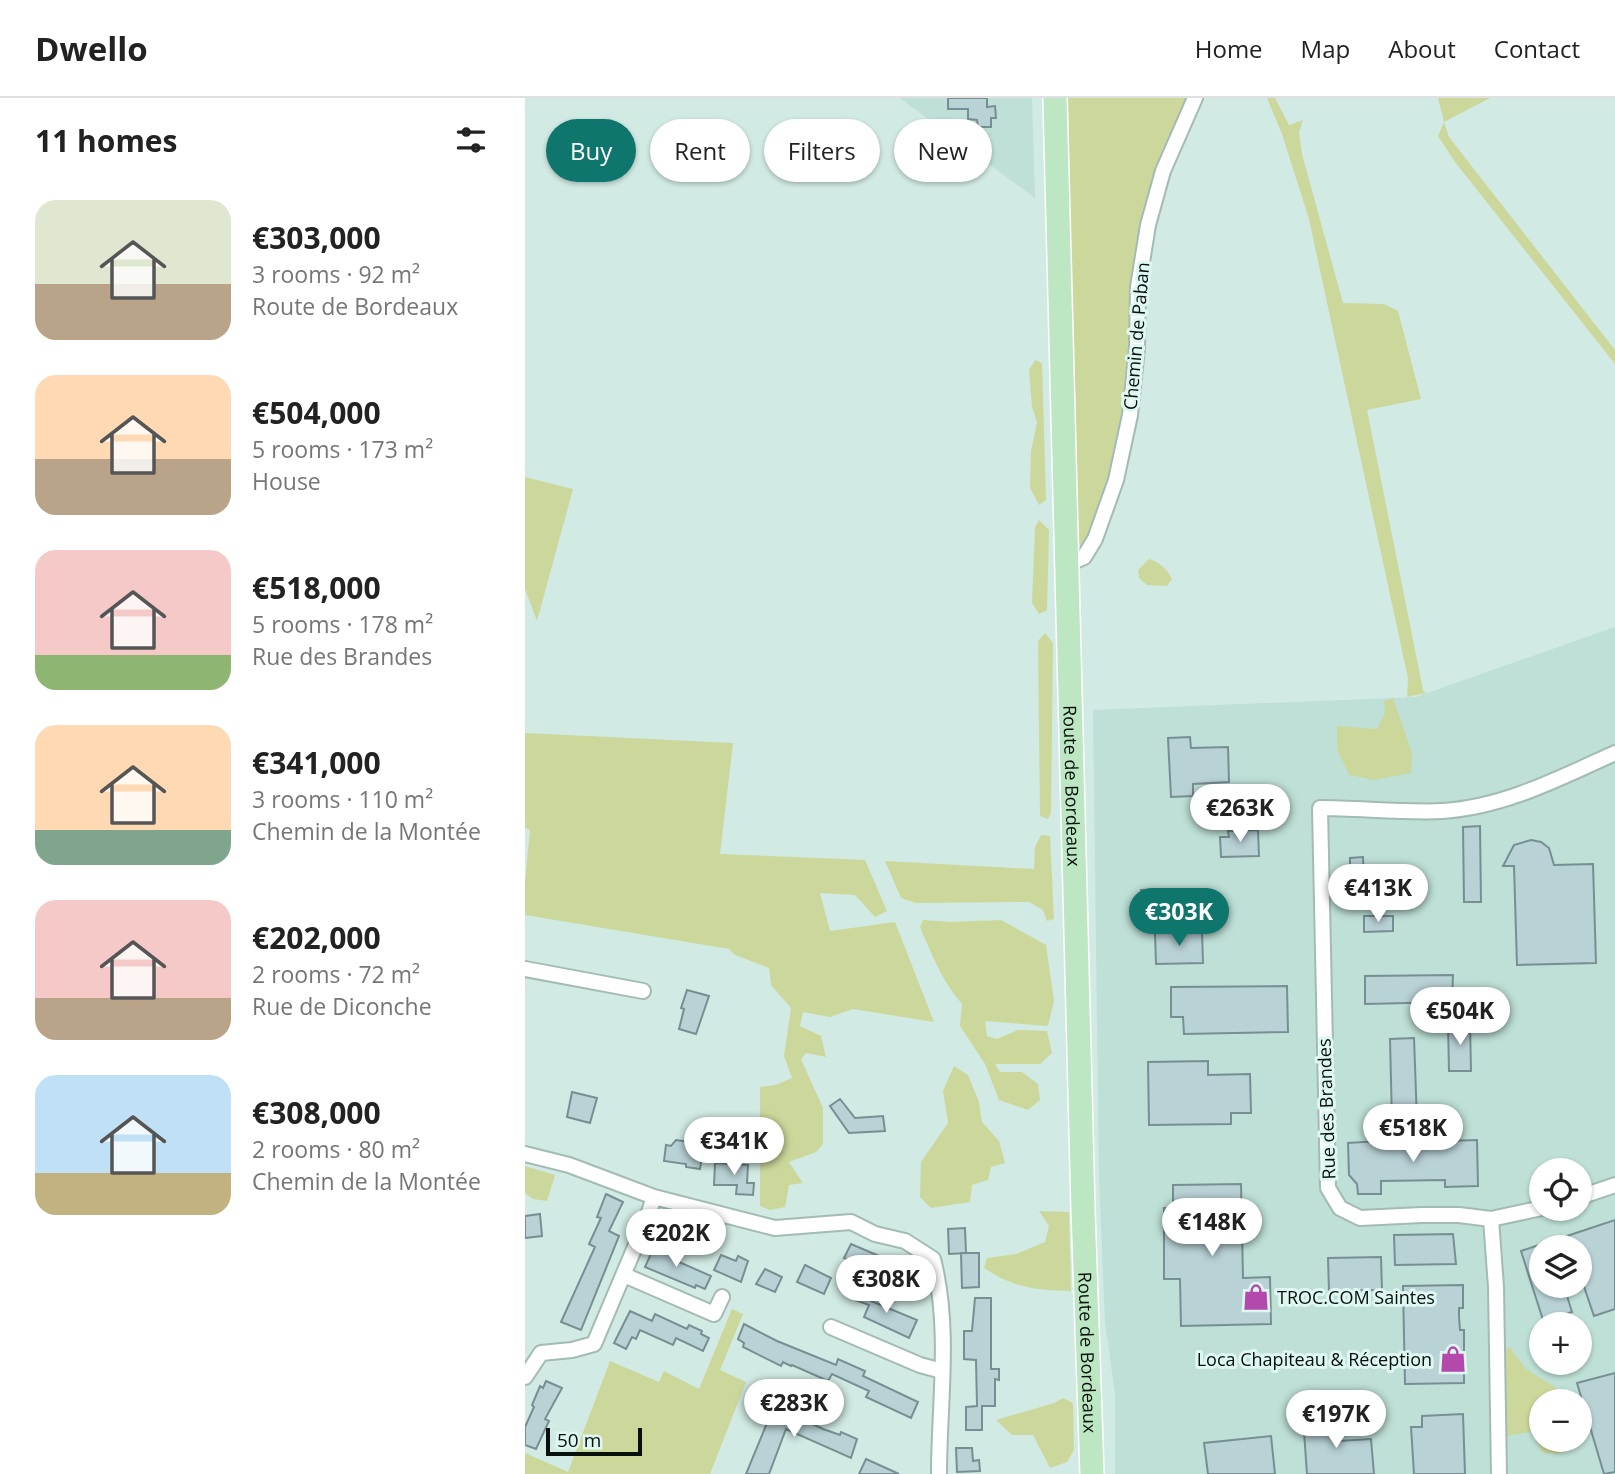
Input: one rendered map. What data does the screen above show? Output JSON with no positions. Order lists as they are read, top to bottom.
{
  "streets": {
    "main road": ["Route de Bordeaux"],
    "street": ["Chemin de Paban", "Rue des Brandes"]
  },
  "crossings": [
    ["Chemin de Paban", "Route de Bordeaux"]
  ],
  "places": {
    "shop": ["TROC.COM Saintes", "Loca Chapiteau & Réception"]
  },
  "scale_bar": "50 m",
  "page": {
    "header": "Dwello",
    "nav": [
      "Home",
      "Map",
      "About",
      "Contact"
    ],
    "heading": "11 homes",
    "chip": [
      "Buy",
      "Rent",
      "Filters",
      "New"
    ],
    "list": [
      {
        "name": "€303,000",
        "note": "3 rooms · 92 m² · Route de Bordeaux"
      },
      {
        "name": "€504,000",
        "note": "5 rooms · 173 m² · House"
      },
      {
        "name": "€518,000",
        "note": "5 rooms · 178 m² · Rue des Brandes"
      },
      {
        "name": "€341,000",
        "note": "3 rooms · 110 m² · Chemin de la Montée"
      },
      {
        "name": "€202,000",
        "note": "2 rooms · 72 m² · Rue de Diconche"
      },
      {
        "name": "€308,000",
        "note": "2 rooms · 80 m² · Chemin de la Montée"
      }
    ],
    "price": [
      "€263K",
      "€413K",
      "€303K",
      "€504K",
      "€518K",
      "€341K",
      "€148K",
      "€202K",
      "€308K",
      "€283K",
      "€197K"
    ],
    "map_buttons": ["+", "−"],
    "scale": "50 m"
  }
}
